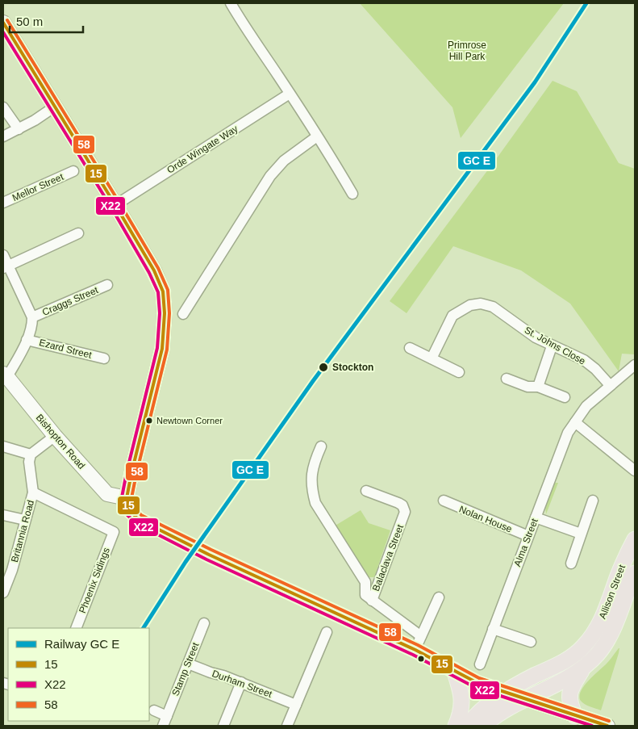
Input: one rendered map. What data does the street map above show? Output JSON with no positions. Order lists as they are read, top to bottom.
{
  "streets": {
    "main road": ["Allison Street"],
    "street": [
      "Orde Wingate Way",
      "Mellor Street",
      "Craggs Street",
      "St. Johns Close",
      "Ezard Street",
      "Bishopton Road",
      "Nolan House",
      "Britannia Road",
      "Alma Street",
      "Balaclava Street",
      "Phoenix Sidings",
      "Stamp Street",
      "Durham Street"
    ]
  },
  "crossings": [
    ["St. Johns Close", "Alma Street"],
    ["Nolan House", "Alma Street"],
    ["Britannia Road", "Phoenix Sidings"],
    ["Stamp Street", "Durham Street"]
  ],
  "parks": ["Primrose Hill Park"],
  "places": ["Stockton", "Newtown Corner"],
  "lines": ["transit line 58", "transit line 15", "transit line X22"],
  "legend": [
    "Railway GC E",
    "15",
    "X22",
    "58"
  ],
  "scale_bar": "50 m"
}
